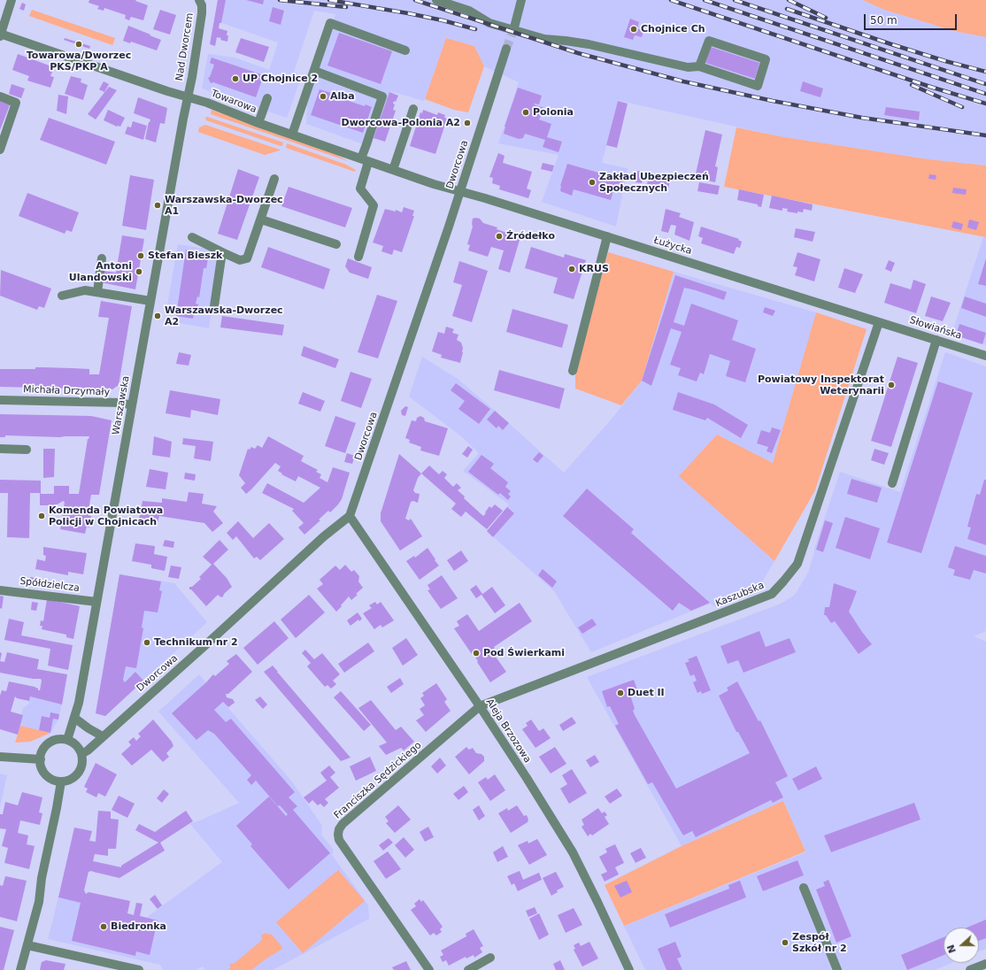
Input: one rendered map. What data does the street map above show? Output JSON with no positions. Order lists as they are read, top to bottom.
{
  "streets": {
    "street": [
      "Nad Dworcem",
      "Towarowa",
      "Dworcowa",
      "Łużycka",
      "Słowiańska",
      "Michała Drzymały",
      "Warszawska",
      "Spółdzielcza",
      "Kaszubska",
      "Aleja Brzozowa",
      "Franciszka Sędzickiego"
    ]
  },
  "crossings": [
    ["Nad Dworcem", "Towarowa"],
    ["Nad Dworcem", "Warszawska"],
    ["Towarowa", "Dworcowa"],
    ["Towarowa", "Łużycka"],
    ["Towarowa", "Warszawska"],
    ["Dworcowa", "Łużycka"],
    ["Dworcowa", "Warszawska"],
    ["Dworcowa", "Aleja Brzozowa"],
    ["Łużycka", "Słowiańska"],
    ["Łużycka", "Kaszubska"],
    ["Słowiańska", "Kaszubska"],
    ["Michała Drzymały", "Warszawska"],
    ["Warszawska", "Spółdzielcza"],
    ["Kaszubska", "Aleja Brzozowa"],
    ["Kaszubska", "Franciszka Sędzickiego"],
    ["Aleja Brzozowa", "Franciszka Sędzickiego"]
  ],
  "places": [
    "Chojnice Ch",
    "Towarowa/Dworzec PKS/PKP A",
    "UP Chojnice 2",
    "Alba",
    "Polonia",
    "Dworcowa-Polonia A2",
    "Zakład Ubezpieczeń Społecznych",
    "Warszawska-Dworzec A1",
    "Źródełko",
    "Stefan Bieszk",
    "KRUS",
    "Antoni Ulandowski",
    "Warszawska-Dworzec A2",
    "Powiatowy Inspektorat Weterynarii",
    "Komenda Powiatowa Policji w Chojnicach",
    "Technikum nr 2",
    "Pod Świerkami",
    "Duet II",
    "Biedronka",
    "Zespół Szkół nr 2"
  ],
  "scale_bar": "50 m",
  "north": "left"
}
